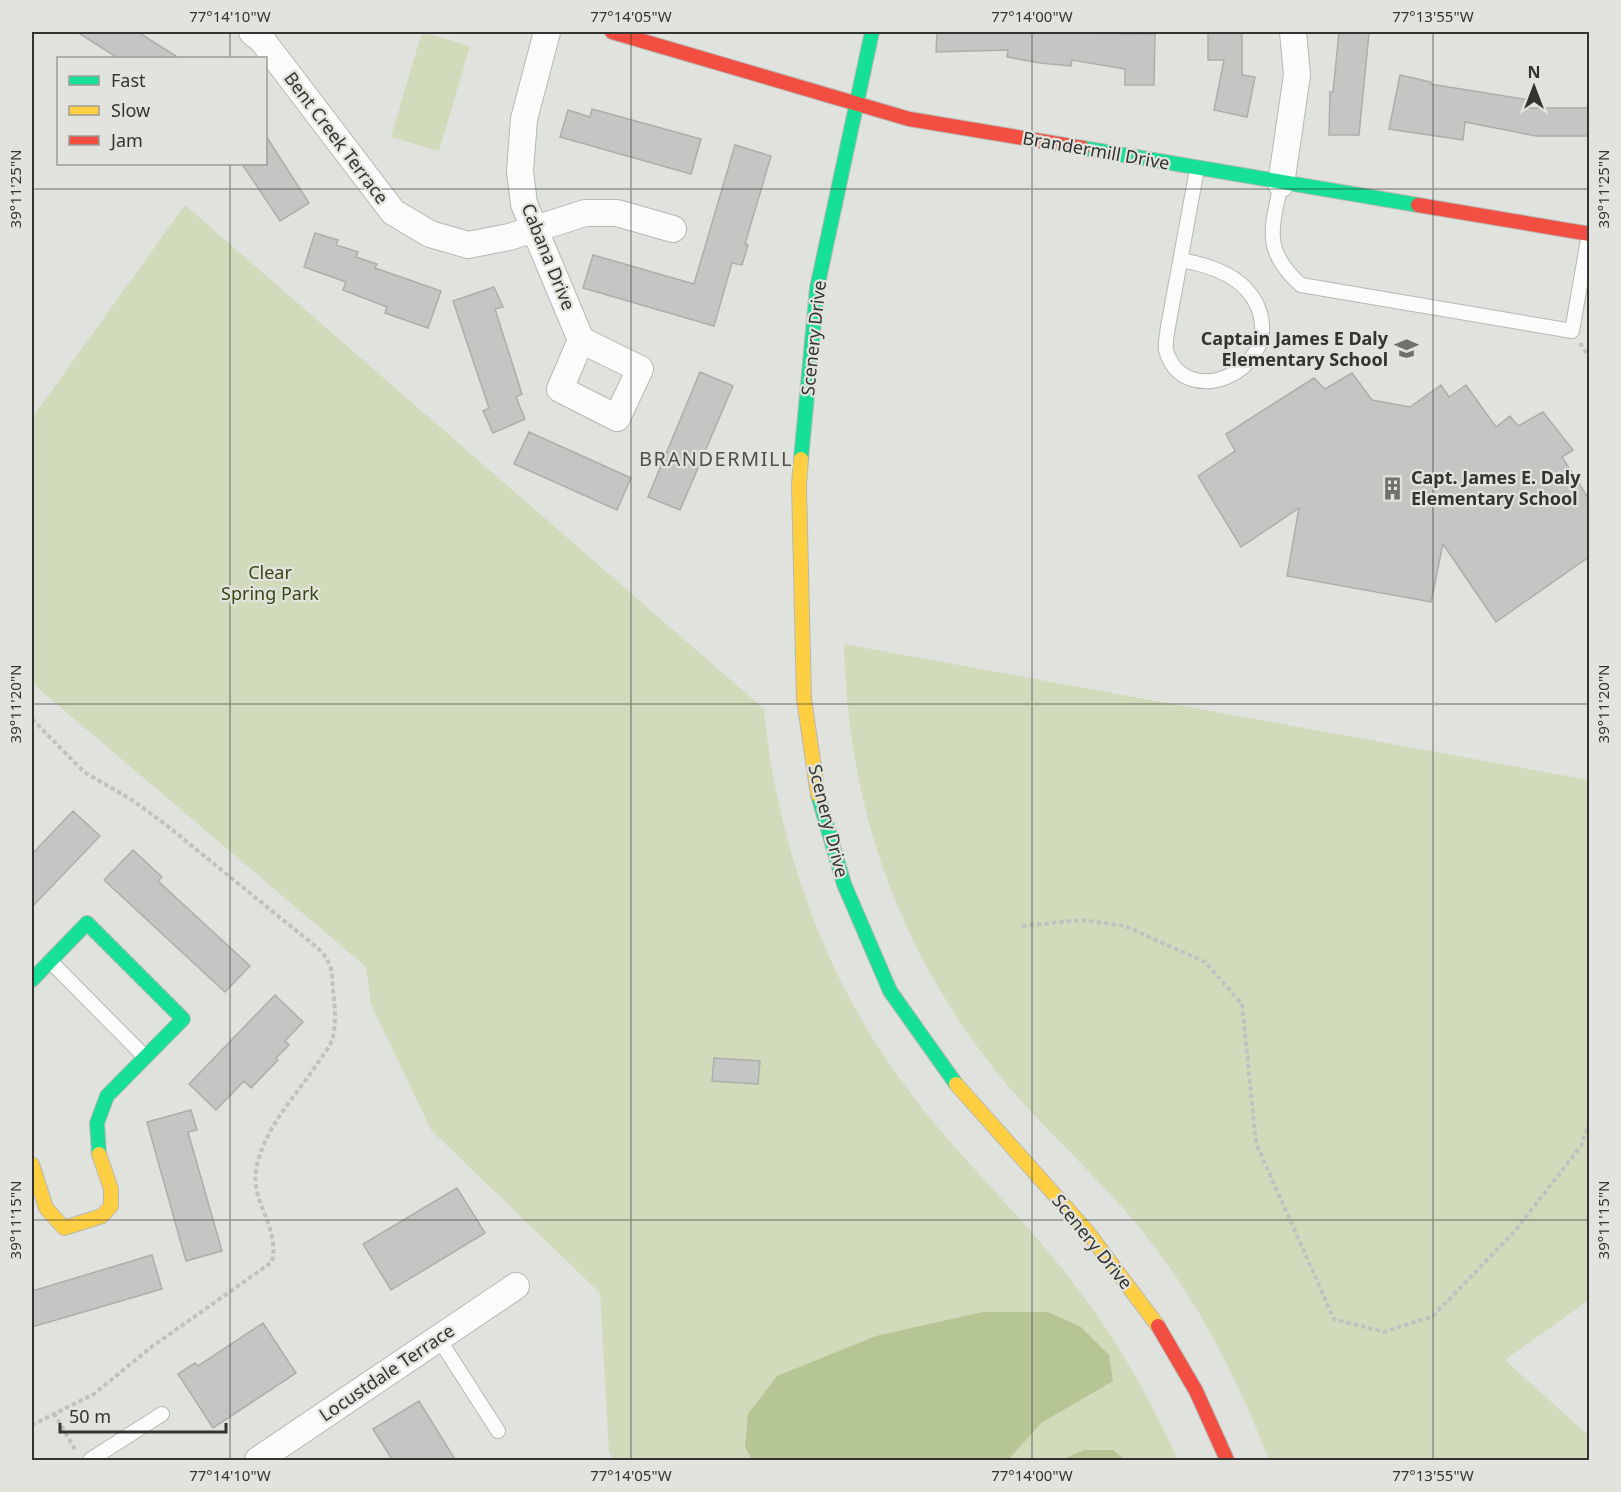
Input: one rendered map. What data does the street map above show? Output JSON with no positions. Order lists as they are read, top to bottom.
{
  "streets": {
    "street": [
      "Bent Creek Terrace",
      "Brandermill Drive",
      "Cabana Drive",
      "Scenery Drive",
      "Locustdale Terrace"
    ]
  },
  "crossings": [
    ["Bent Creek Terrace", "Cabana Drive"],
    ["Brandermill Drive", "Scenery Drive"]
  ],
  "districts": ["BRANDERMILL"],
  "parks": ["Clear Spring Park"],
  "places": {
    "school or university": ["Captain James E Daly Elementary School"],
    "building": ["Capt. James E. Daly Elementary School"]
  },
  "legend": ["Fast", "Slow", "Jam"],
  "scale_bar": "50 m",
  "north": "top",
  "coordinates": [
    "77°14'10\"W",
    "77°14'05\"W",
    "77°14'00\"W",
    "77°13'55\"W",
    "39°11'25\"N",
    "39°11'20\"N",
    "39°11'15\"N"
  ]
}
